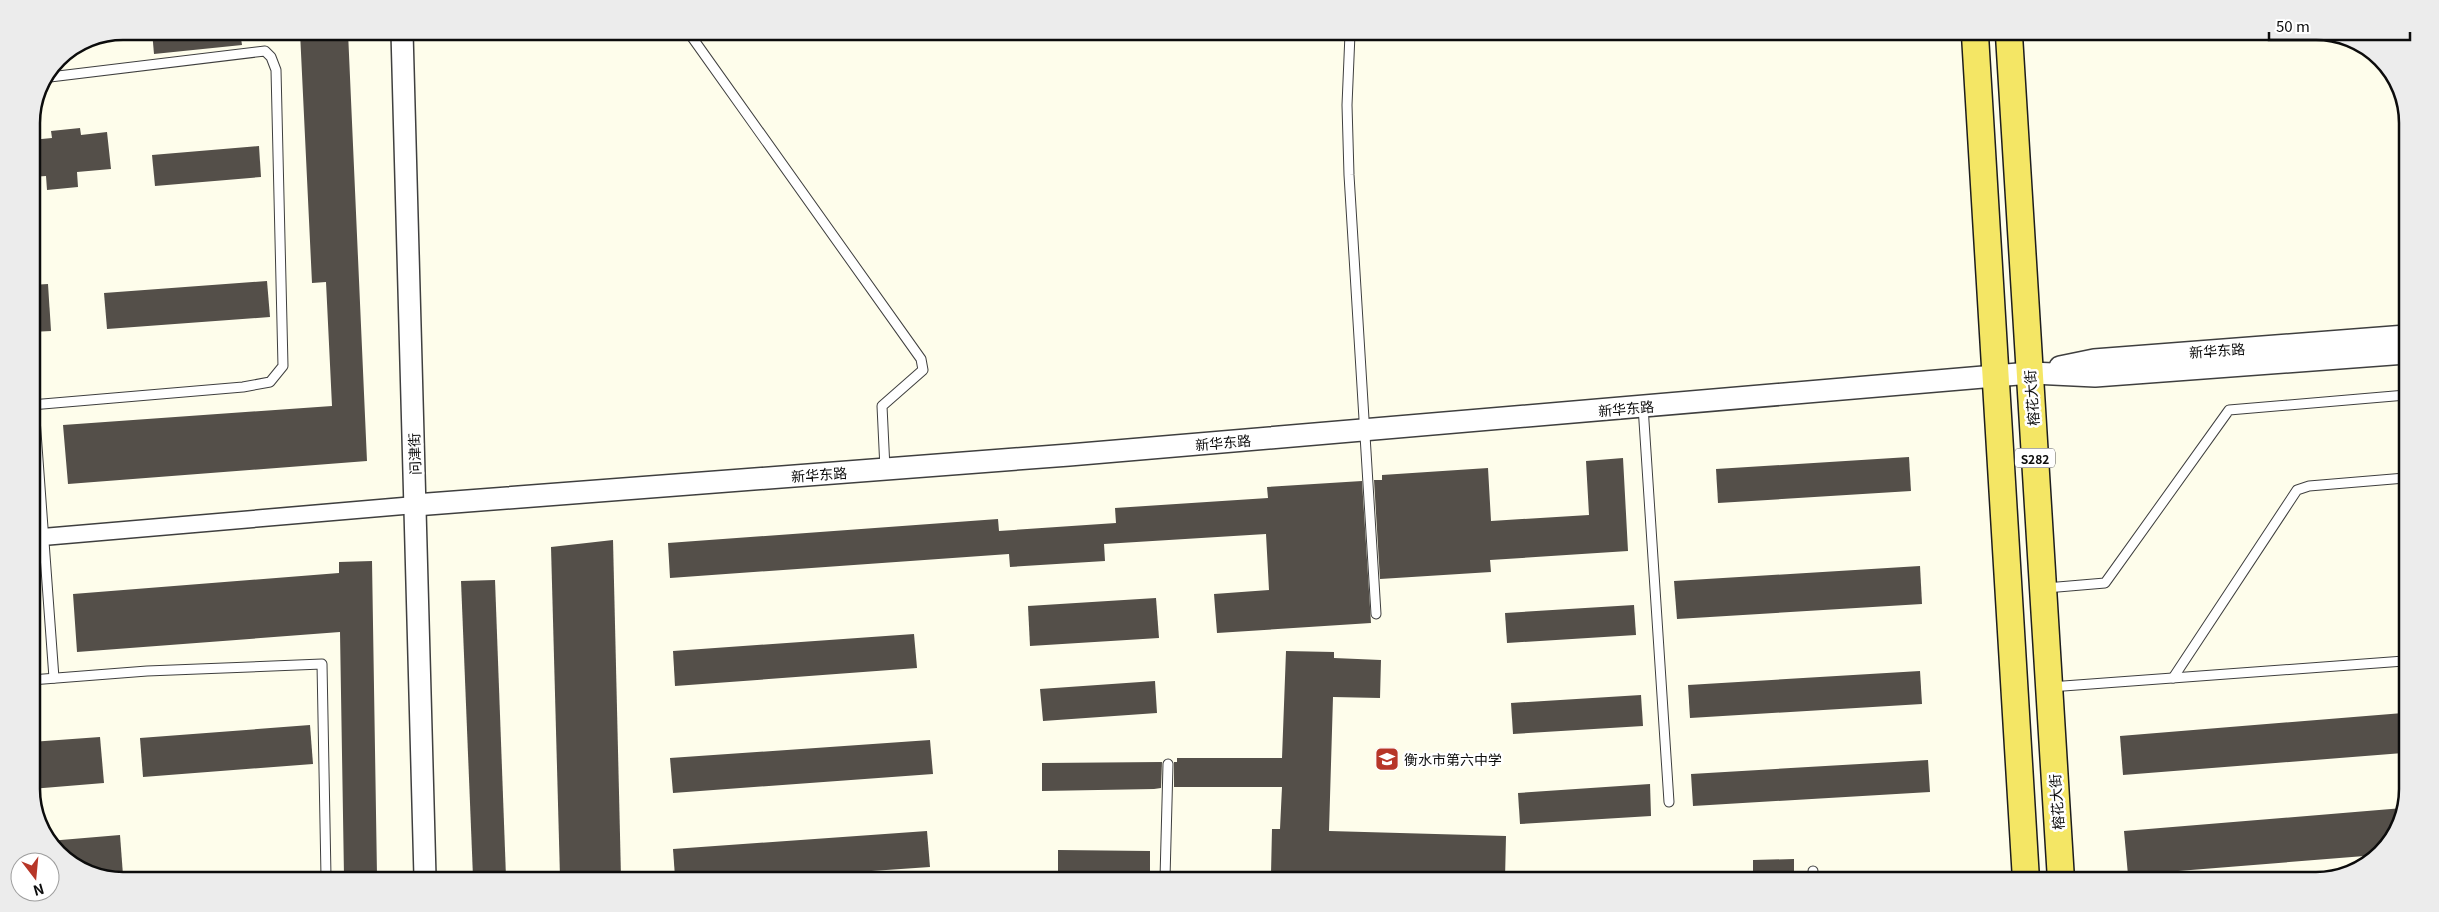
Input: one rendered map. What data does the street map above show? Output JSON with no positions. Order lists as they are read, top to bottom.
{
  "streets": {
    "main road": ["榕花大街", "S282"],
    "street": ["新华东路", "问津街"]
  },
  "crossings": [
    ["新华东路", "榕花大街"],
    ["新华东路", "问津街"],
    ["新华东路", "S282"]
  ],
  "places": {
    "school or university": ["衡水市第六中学"]
  },
  "scale_bar": "50 m",
  "north": "bottom"
}
